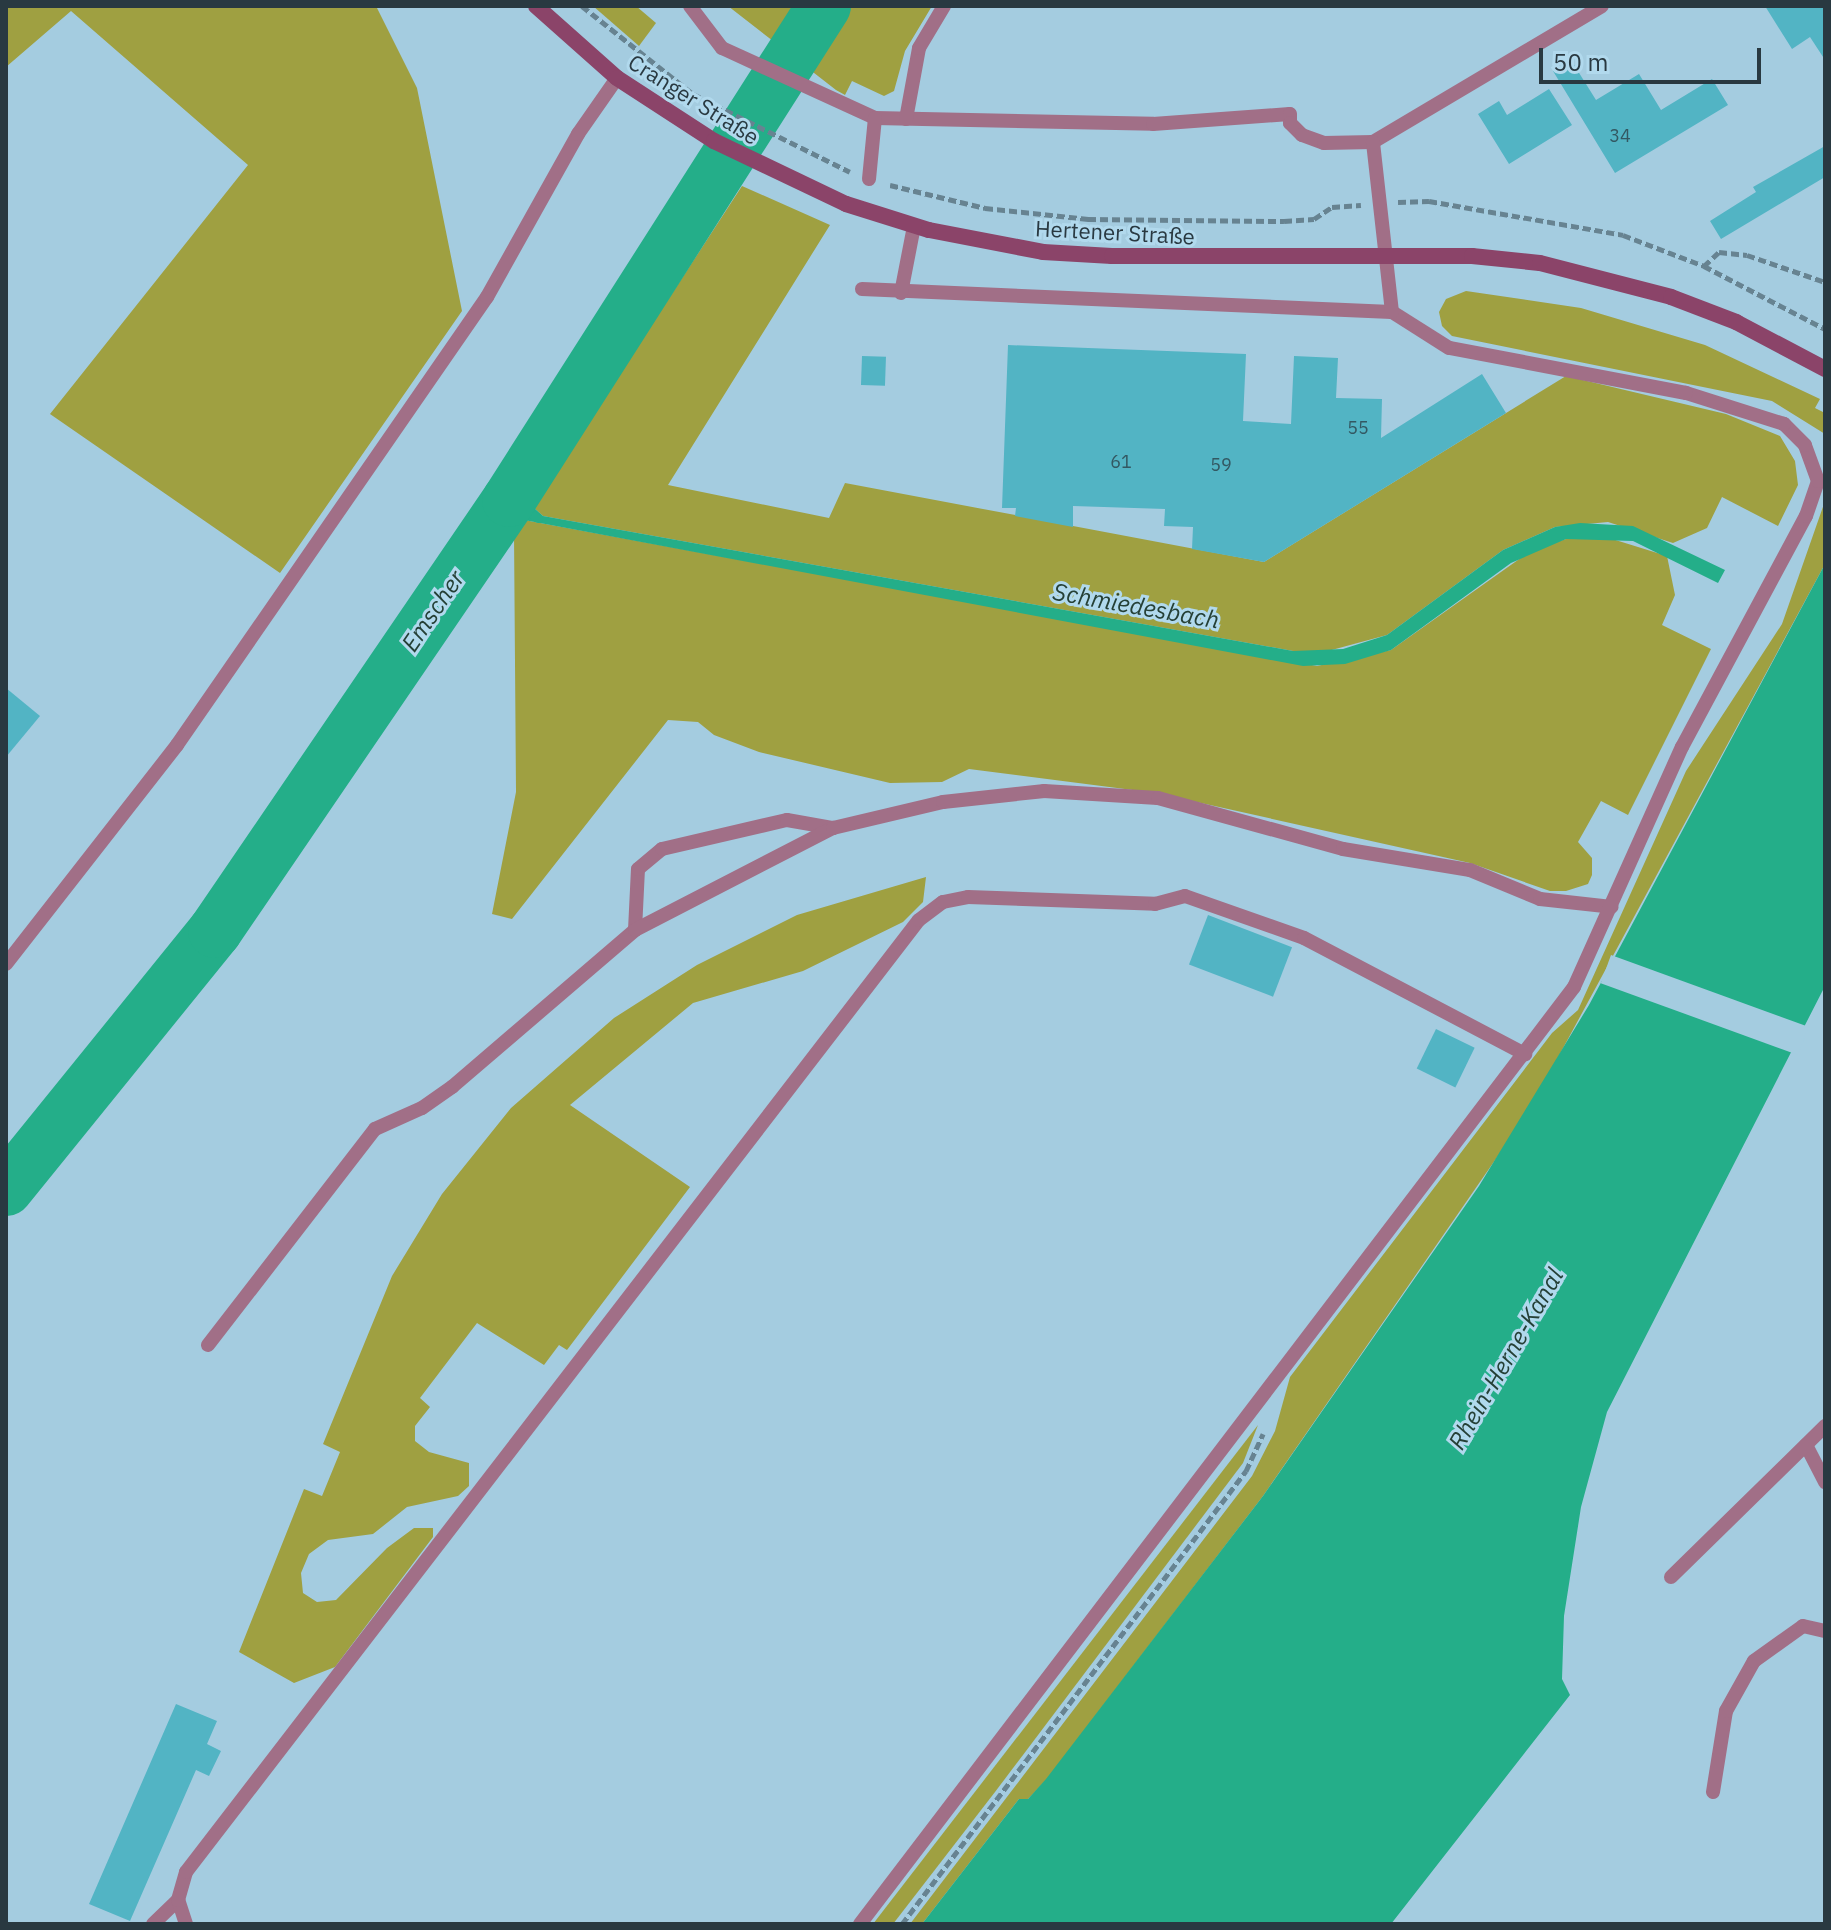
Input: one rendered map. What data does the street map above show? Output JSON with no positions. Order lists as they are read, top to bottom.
{
  "streets": {
    "main road": ["Cranger Straße", "Hertener Straße"]
  },
  "crossings": [
    ["Cranger Straße", "Hertener Straße"]
  ],
  "water": ["Schmiedesbach", "Emscher", "Rhein-Herne-Kanal"],
  "house_numbers": [
    "34",
    "55",
    "61",
    "59"
  ],
  "scale_bar": "50 m"
}
